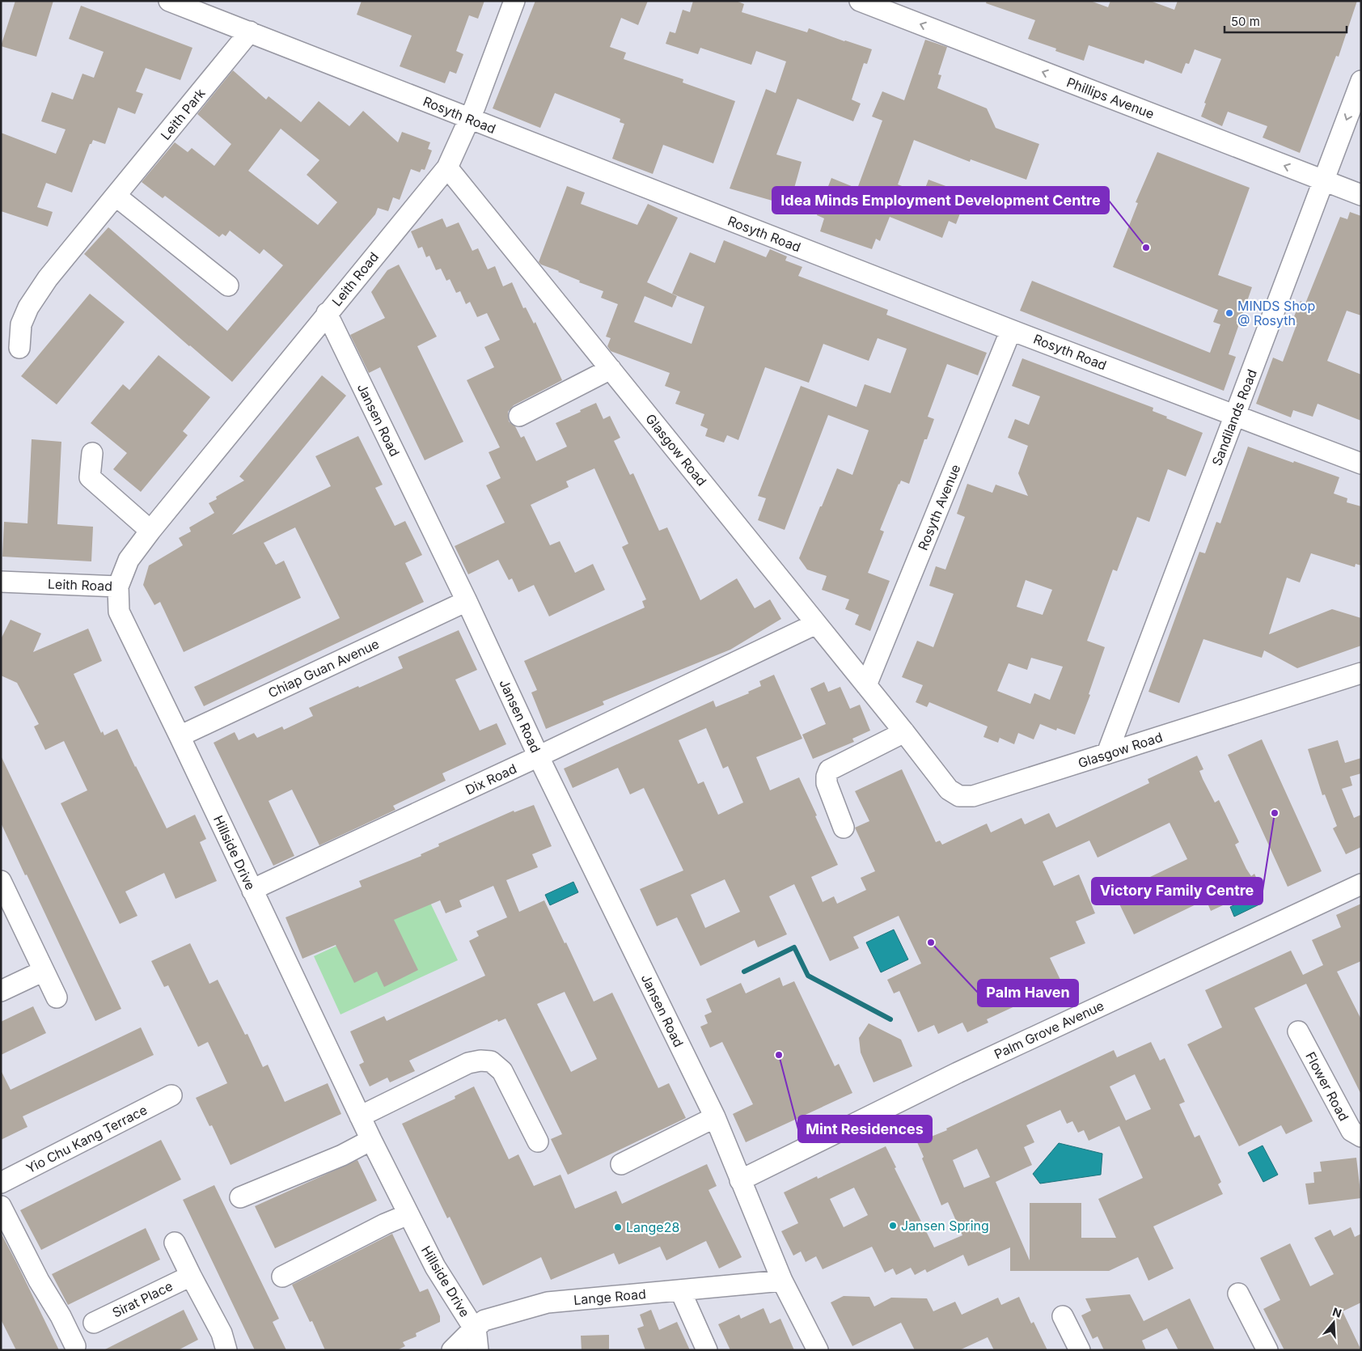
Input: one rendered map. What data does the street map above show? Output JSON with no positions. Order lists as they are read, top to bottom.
{
  "streets": {
    "street": [
      "Phillips Avenue",
      "Leith Park",
      "Rosyth Road",
      "Leith Road",
      "Sandilands Road",
      "Jansen Road",
      "Glasgow Road",
      "Rosyth Avenue",
      "Chiap Guan Avenue",
      "Dix Road",
      "Hillside Drive",
      "Palm Grove Avenue",
      "Flower Road",
      "Yio Chu Kang Terrace",
      "Lange Road",
      "Sirat Place"
    ]
  },
  "crossings": [
    ["Phillips Avenue", "Sandilands Road"],
    ["Leith Park", "Rosyth Road"],
    ["Rosyth Road", "Leith Road"],
    ["Rosyth Road", "Sandilands Road"],
    ["Rosyth Road", "Rosyth Avenue"],
    ["Leith Road", "Jansen Road"],
    ["Leith Road", "Glasgow Road"],
    ["Leith Road", "Hillside Drive"],
    ["Sandilands Road", "Glasgow Road"],
    ["Jansen Road", "Chiap Guan Avenue"],
    ["Jansen Road", "Dix Road"],
    ["Jansen Road", "Palm Grove Avenue"],
    ["Jansen Road", "Lange Road"],
    ["Glasgow Road", "Rosyth Avenue"],
    ["Glasgow Road", "Dix Road"],
    ["Chiap Guan Avenue", "Hillside Drive"],
    ["Dix Road", "Hillside Drive"],
    ["Hillside Drive", "Lange Road"]
  ],
  "one_way": ["Phillips Avenue"],
  "places": [
    "Idea Minds Employment Development Centre",
    "MINDS Shop @ Rosyth",
    "Victory Family Centre",
    "Palm Haven",
    "Mint Residences",
    "Jansen Spring",
    "Lange28"
  ],
  "scale_bar": "50 m",
  "north": "top"
}
